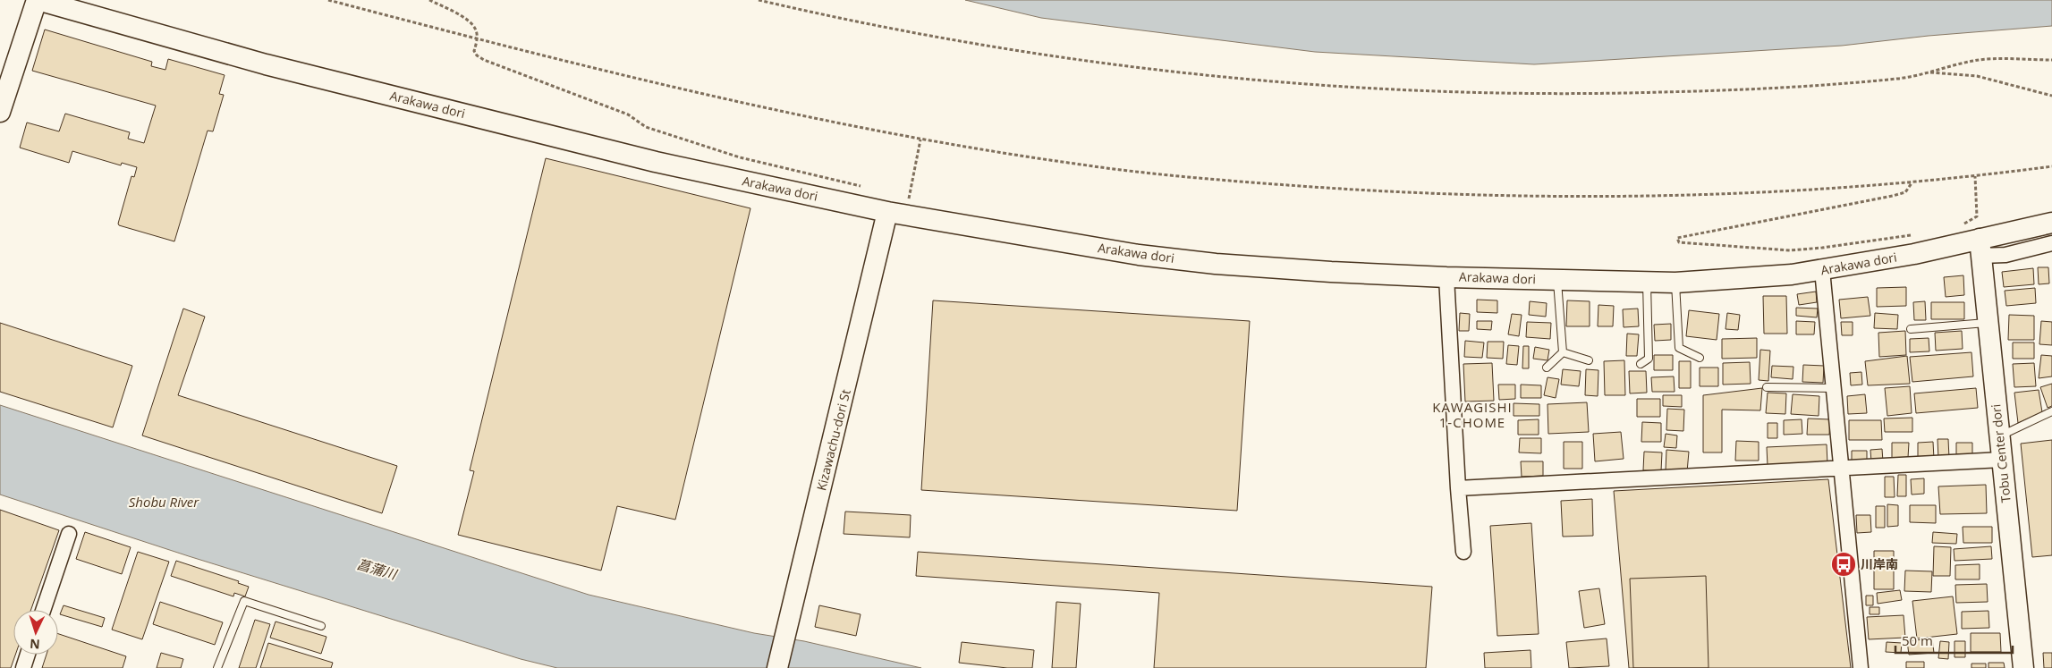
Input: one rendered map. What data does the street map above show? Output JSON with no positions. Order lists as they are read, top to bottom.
{
  "streets": {
    "street": ["Arakawa dori", "Kizawachu-dori St", "Tobu Center dori"]
  },
  "crossings": [
    ["Arakawa dori", "Kizawachu-dori St"],
    ["Arakawa dori", "Tobu Center dori"]
  ],
  "districts": ["KAWAGISHI 1-CHOME"],
  "water": ["Shobu River", "菖蒲川"],
  "places": {
    "bus stop": ["川岸南"]
  },
  "scale_bar": "50 m",
  "north": "bottom"
}
